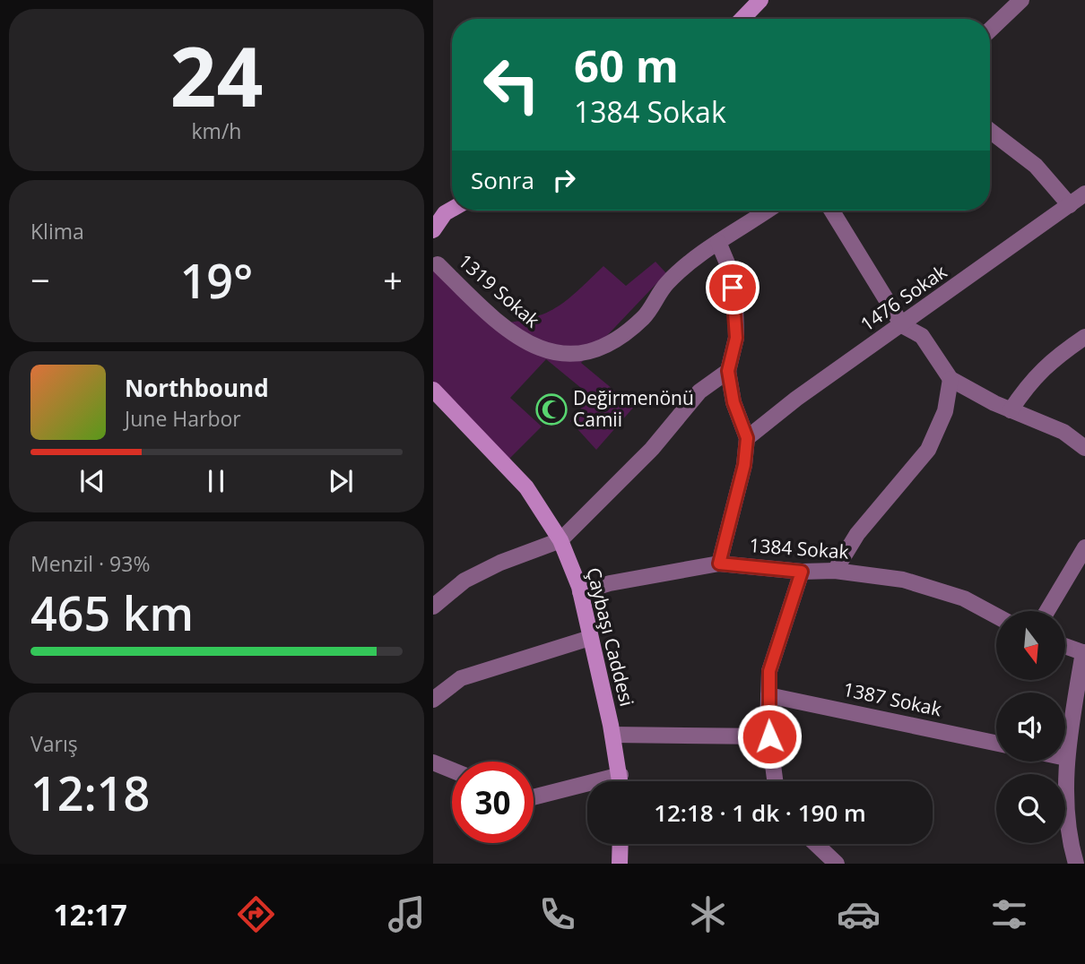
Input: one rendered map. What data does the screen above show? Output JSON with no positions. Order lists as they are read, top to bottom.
{
  "streets": {
    "main road": ["Çaybaşı Caddesi"],
    "street": [
      "1319 Sokak",
      "1476 Sokak",
      "1384 Sokak",
      "1387 Sokak"
    ]
  },
  "crossings": [
    ["1384 Sokak", "Çaybaşı Caddesi"]
  ],
  "places": {
    "mosque": ["Değirmenönü Camii"]
  },
  "north": "bottom",
  "page": {
    "tile": [
      ["24", "km/h"],
      "Klima",
      ["Menzil · 93%", "465 km"],
      ["Varış", "12:18"]
    ],
    "turn": ["60 m", "1384 Sokak"],
    "then": "Sonra",
    "heat": ["−", "19°", "+"],
    "song": ["Northbound", "June Harbor"],
    "limit": "30",
    "trip": "12:18 · 1 dk · 190 m",
    "tabs": "12:17"
  }
}
